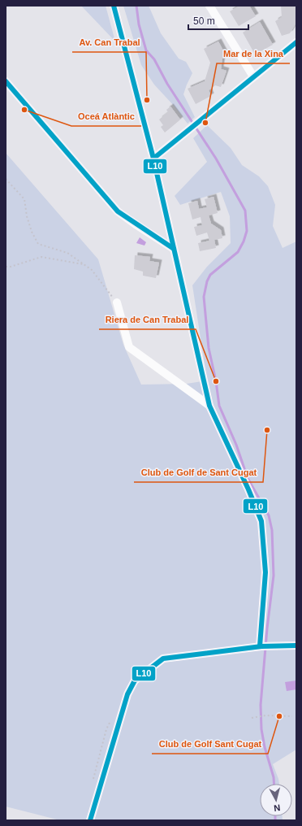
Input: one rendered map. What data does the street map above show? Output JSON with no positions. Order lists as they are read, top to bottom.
{
  "places": [
    "Av. Can Trabal",
    "Oceá Atlàntic",
    "Mar de la Xina",
    "Riera de Can Trabal",
    "Club de Golf de Sant Cugat",
    "Club de Golf Sant Cugat"
  ],
  "lines": ["transit line L10"],
  "scale_bar": "50 m",
  "north": "bottom"
}
